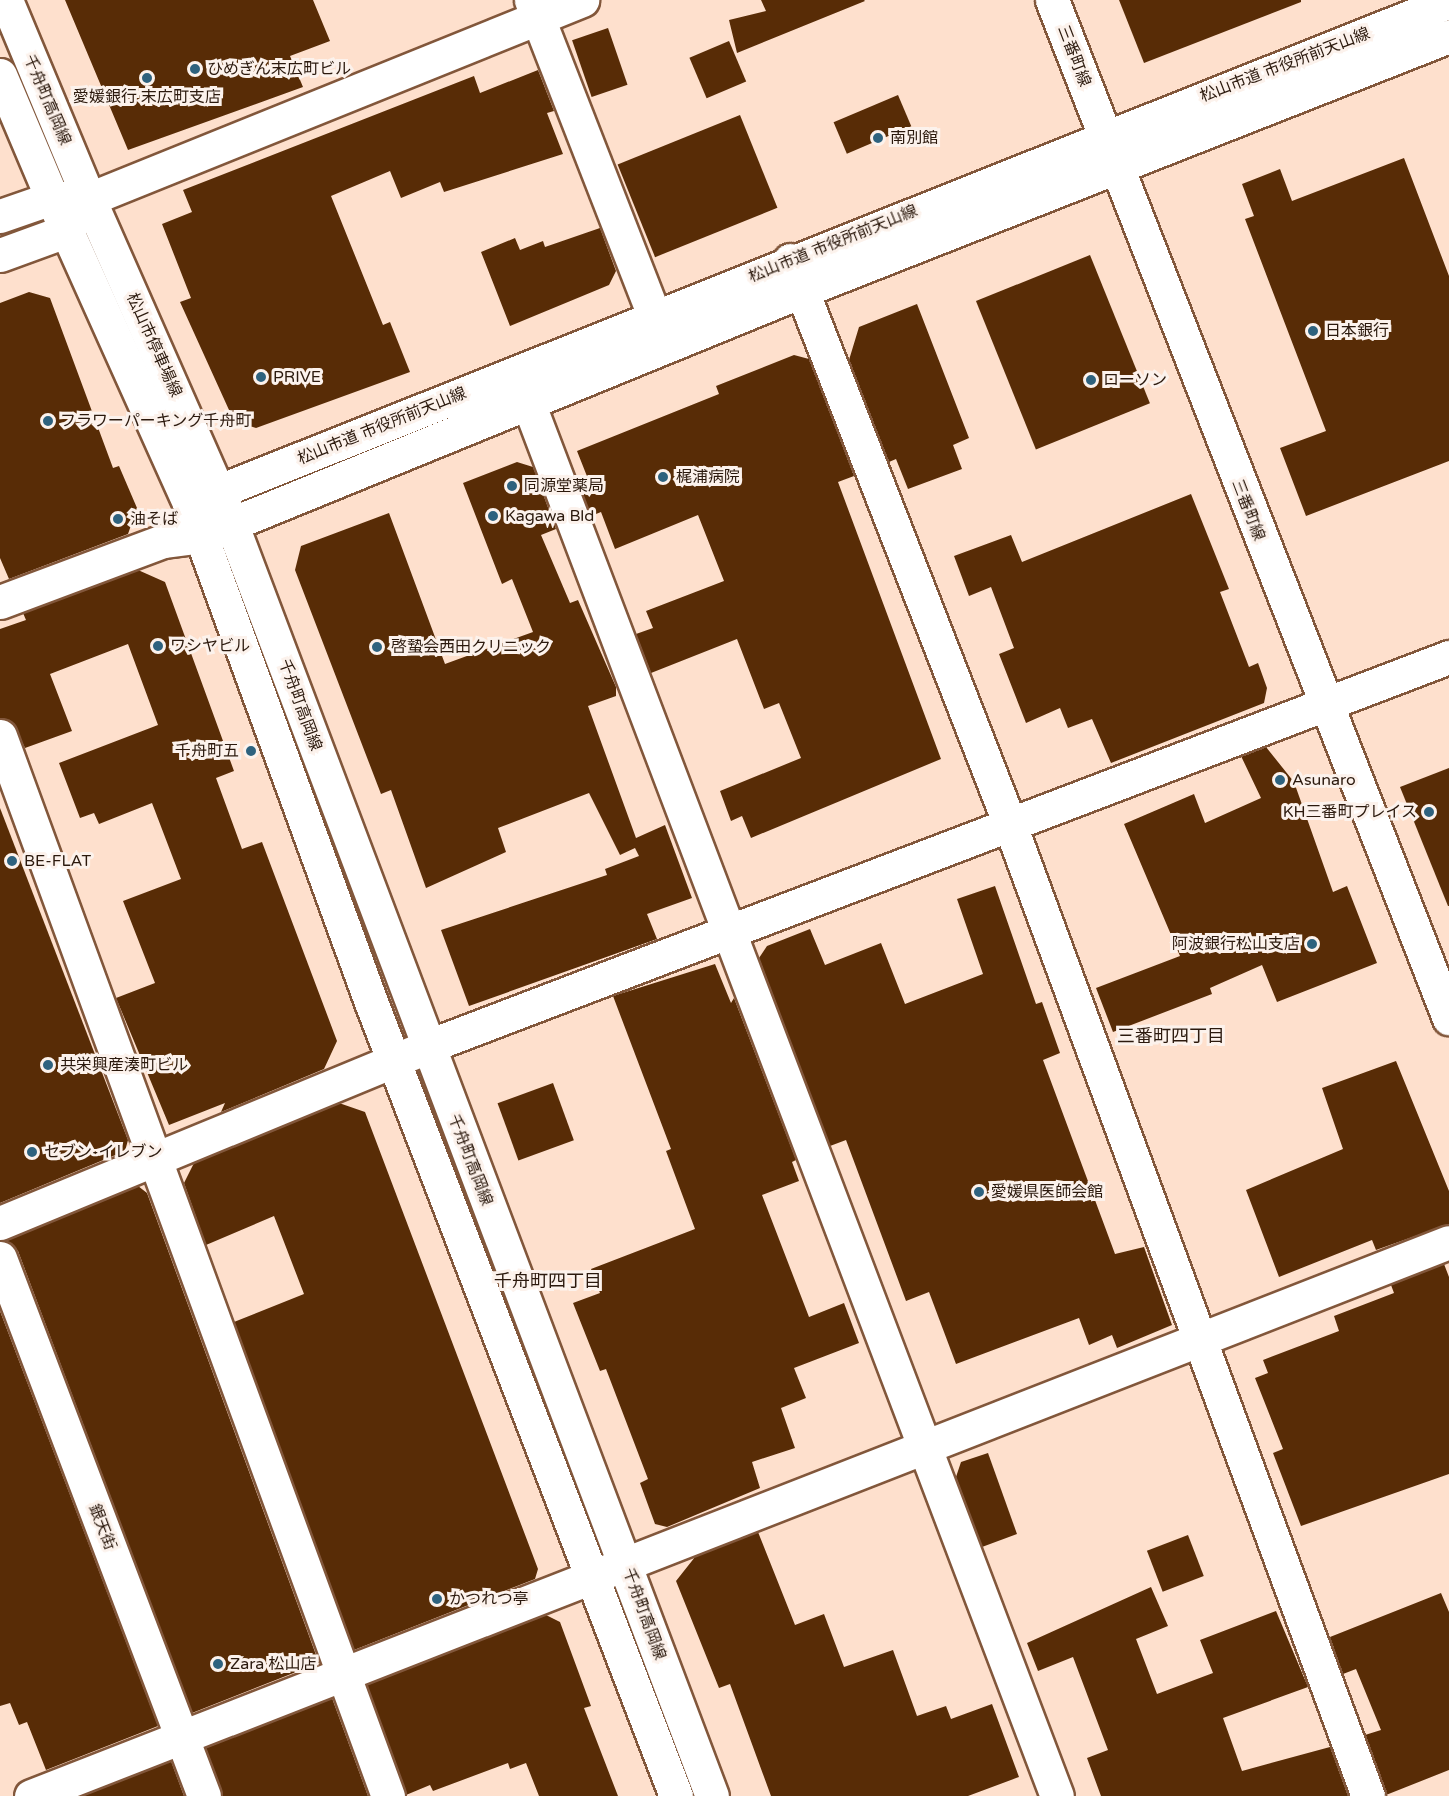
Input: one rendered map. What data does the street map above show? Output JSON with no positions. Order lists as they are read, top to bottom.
{
  "streets": {
    "street": [
      "三番町線",
      "松山市道 市役所前天山線",
      "千舟町高岡線",
      "松山市停車場線",
      "銀天街"
    ]
  },
  "crossings": [
    ["三番町線", "松山市道 市役所前天山線"],
    ["松山市道 市役所前天山線", "千舟町高岡線"],
    ["松山市道 市役所前天山線", "松山市停車場線"],
    ["千舟町高岡線", "松山市停車場線"]
  ],
  "districts": ["三番町四丁目", "千舟町四丁目"],
  "places": [
    "ひめぎん末広町ビル",
    "愛媛銀行 末広町支店",
    "南別館",
    "日本銀行",
    "PRIVE",
    "ローソン",
    "フラワーパーキング千舟町",
    "梶浦病院",
    "同源堂薬局",
    "Kagawa Bld",
    "油そば",
    "ワシヤビル",
    "啓蟄会西田クリニック",
    "千舟町五",
    "Asunaro",
    "KH三番町プレイス",
    "BE-FLAT",
    "阿波銀行松山支店",
    "共栄興産湊町ビル",
    "セブン-イレブン",
    "愛媛県医師会館",
    "かつれつ亭",
    "Zara 松山店"
  ]
}
